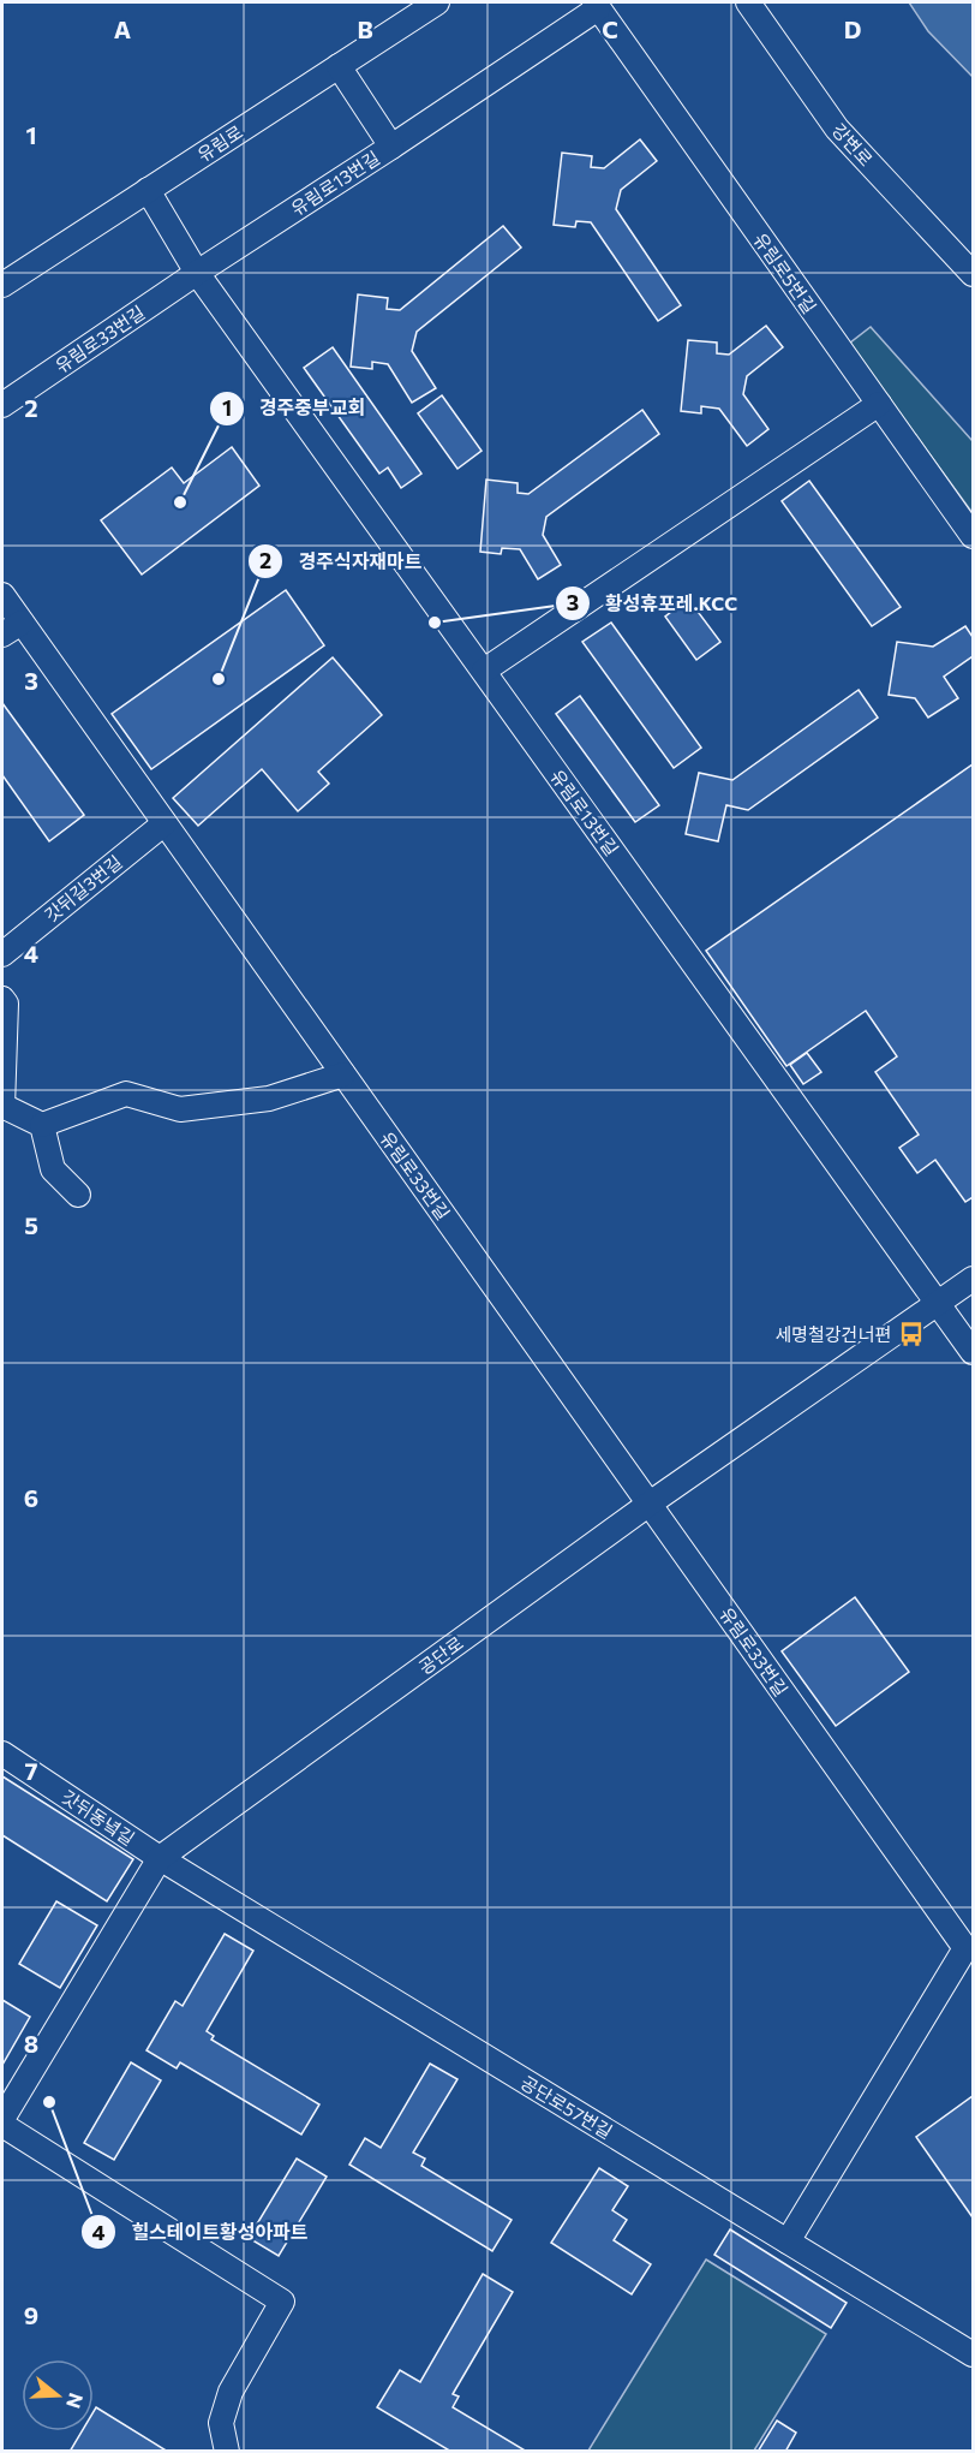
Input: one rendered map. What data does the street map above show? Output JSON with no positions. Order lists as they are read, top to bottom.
{
  "streets": {
    "street": [
      "유림로",
      "강변로",
      "유림로13번길",
      "유림로5번길",
      "유림로33번길",
      "갓뒤길3번길",
      "공단로",
      "갓뒤동녘길",
      "공단로57번길"
    ]
  },
  "crossings": [
    ["유림로", "유림로13번길"],
    ["유림로13번길", "유림로5번길"],
    ["유림로13번길", "유림로33번길"],
    ["유림로13번길", "공단로"],
    ["유림로33번길", "갓뒤길3번길"],
    ["유림로33번길", "공단로"],
    ["유림로33번길", "공단로57번길"],
    ["공단로", "갓뒤동녘길"],
    ["공단로", "공단로57번길"],
    ["갓뒤동녘길", "공단로57번길"]
  ],
  "places": {
    "other": [
      "경주중부교회",
      "황성휴포레.KCC",
      "경주식자재마트",
      "힐스테이트황성아파트"
    ],
    "bus stop": ["세명철강건너편"]
  },
  "north": "right",
  "grid": {
    "columns": [
      "A",
      "B",
      "C",
      "D"
    ],
    "rows": [
      "1",
      "2",
      "3",
      "4",
      "5",
      "6",
      "7",
      "8",
      "9"
    ]
  }
}
